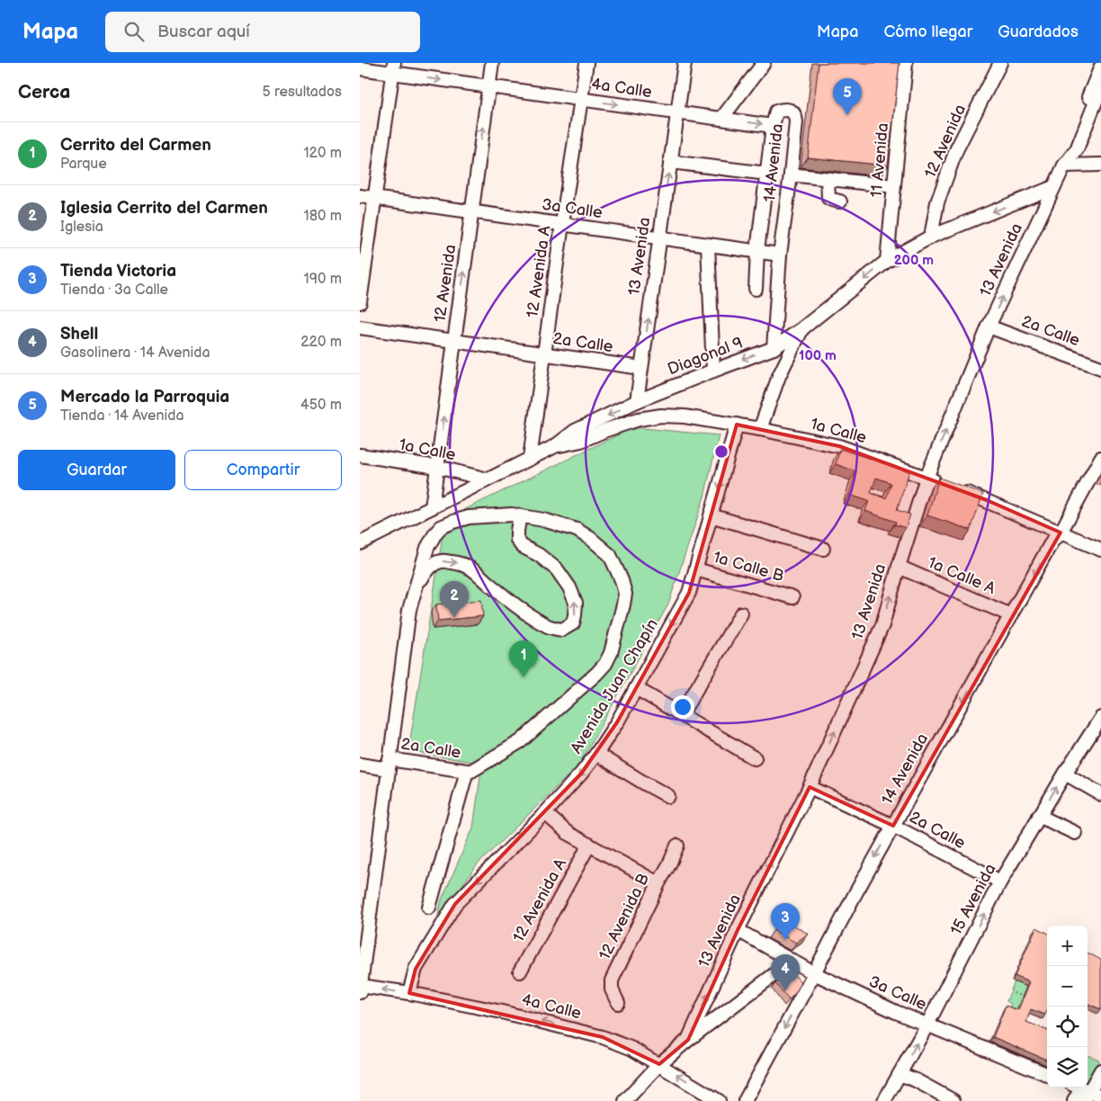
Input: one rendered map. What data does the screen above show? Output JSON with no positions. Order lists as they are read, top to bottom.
{
  "streets": {
    "street": [
      "4a Calle",
      "12 Avenida",
      "11 Avenida",
      "14 Avenida",
      "3a Calle",
      "13 Avenida",
      "12 Avenida A",
      "2a Calle",
      "Diagonal 9",
      "1a Calle",
      "1a Calle B",
      "1a Calle A",
      "Avenida Juan Chapín",
      "15 Avenida",
      "12 Avenida B"
    ]
  },
  "crossings": [
    ["4a Calle", "12 Avenida"],
    ["4a Calle", "14 Avenida"],
    ["4a Calle", "13 Avenida"],
    ["4a Calle", "12 Avenida A"],
    ["4a Calle", "Avenida Juan Chapín"],
    ["12 Avenida", "3a Calle"],
    ["12 Avenida", "2a Calle"],
    ["12 Avenida", "Diagonal 9"],
    ["12 Avenida", "1a Calle"],
    ["11 Avenida", "Diagonal 9"],
    ["14 Avenida", "3a Calle"],
    ["14 Avenida", "2a Calle"],
    ["14 Avenida", "Diagonal 9"],
    ["14 Avenida", "1a Calle A"],
    ["3a Calle", "13 Avenida"],
    ["3a Calle", "12 Avenida A"],
    ["3a Calle", "15 Avenida"],
    ["13 Avenida", "2a Calle"],
    ["13 Avenida", "Diagonal 9"],
    ["13 Avenida", "1a Calle"],
    ["13 Avenida", "1a Calle A"],
    ["12 Avenida A", "2a Calle"],
    ["12 Avenida A", "Diagonal 9"],
    ["2a Calle", "15 Avenida"],
    ["Diagonal 9", "1a Calle"],
    ["1a Calle", "Avenida Juan Chapín"],
    ["1a Calle B", "Avenida Juan Chapín"]
  ],
  "one_way": [
    "14 Avenida",
    "13 Avenida",
    "Diagonal 9",
    "15 Avenida"
  ],
  "page": {
    "header": "Mapa",
    "search": "Buscar aquí",
    "nav": ["Mapa", "Cómo llegar", "Guardados"],
    "heading": ["Cerca", "5 resultados"],
    "pins": [
      "5",
      "2",
      "1",
      "3",
      "4"
    ],
    "list": [
      {
        "mark": "1",
        "name": "Cerrito del Carmen",
        "note": "Parque",
        "value": "120 m"
      },
      {
        "mark": "2",
        "name": "Iglesia Cerrito del Carmen",
        "note": "Iglesia",
        "value": "180 m"
      },
      {
        "mark": "3",
        "name": "Tienda Victoria",
        "note": "Tienda · 3a Calle",
        "value": "190 m"
      },
      {
        "mark": "4",
        "name": "Shell",
        "note": "Gasolinera · 14 Avenida",
        "value": "220 m"
      },
      {
        "mark": "5",
        "name": "Mercado la Parroquia",
        "note": "Tienda · 14 Avenida",
        "value": "450 m"
      }
    ],
    "buttons": ["Guardar", "Compartir"],
    "map_buttons": ["+", "−"]
  },
  "rings": ["200 m", "100 m"]
}
